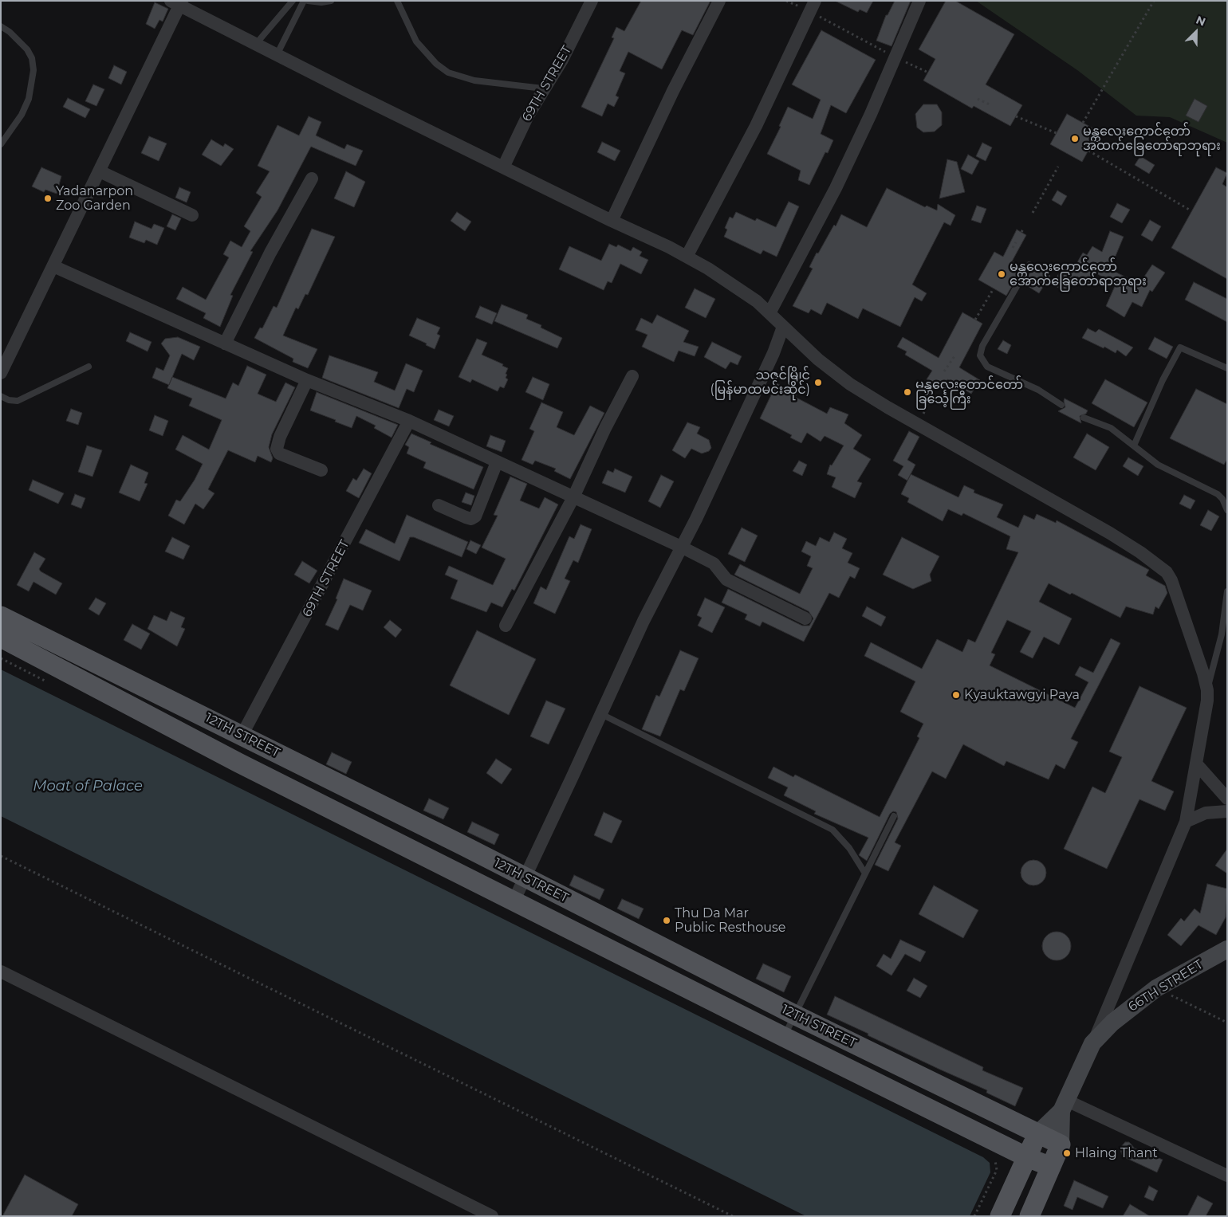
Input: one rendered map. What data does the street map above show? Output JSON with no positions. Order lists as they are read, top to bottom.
{
  "streets": {
    "main road": ["12TH STREET", "66TH STREET"],
    "street": ["69TH STREET"]
  },
  "crossings": [
    ["69TH STREET", "12TH STREET"],
    ["12TH STREET", "66TH STREET"]
  ],
  "water": ["Moat of Palace"],
  "places": [
    "မန္တ‌လေးတောင်တော် အထက်ခြေတော်ရာဘုရား‌",
    "Yadanarpon Zoo Garden",
    "မန္တ‌လေးတောင်တော် အောက်ခြေတော်ရာဘုရား‌",
    "သဇင်မြိုင် (မြန်မာထမင်းဆိုင်)",
    "မန္တလေးတောင်တော် ‌ခြင်္သေ့ကြီး",
    "Kyauktawgyi Paya",
    "Thu Da Mar Public Resthouse",
    "Hlaing Thant"
  ],
  "north": "top right"
}
